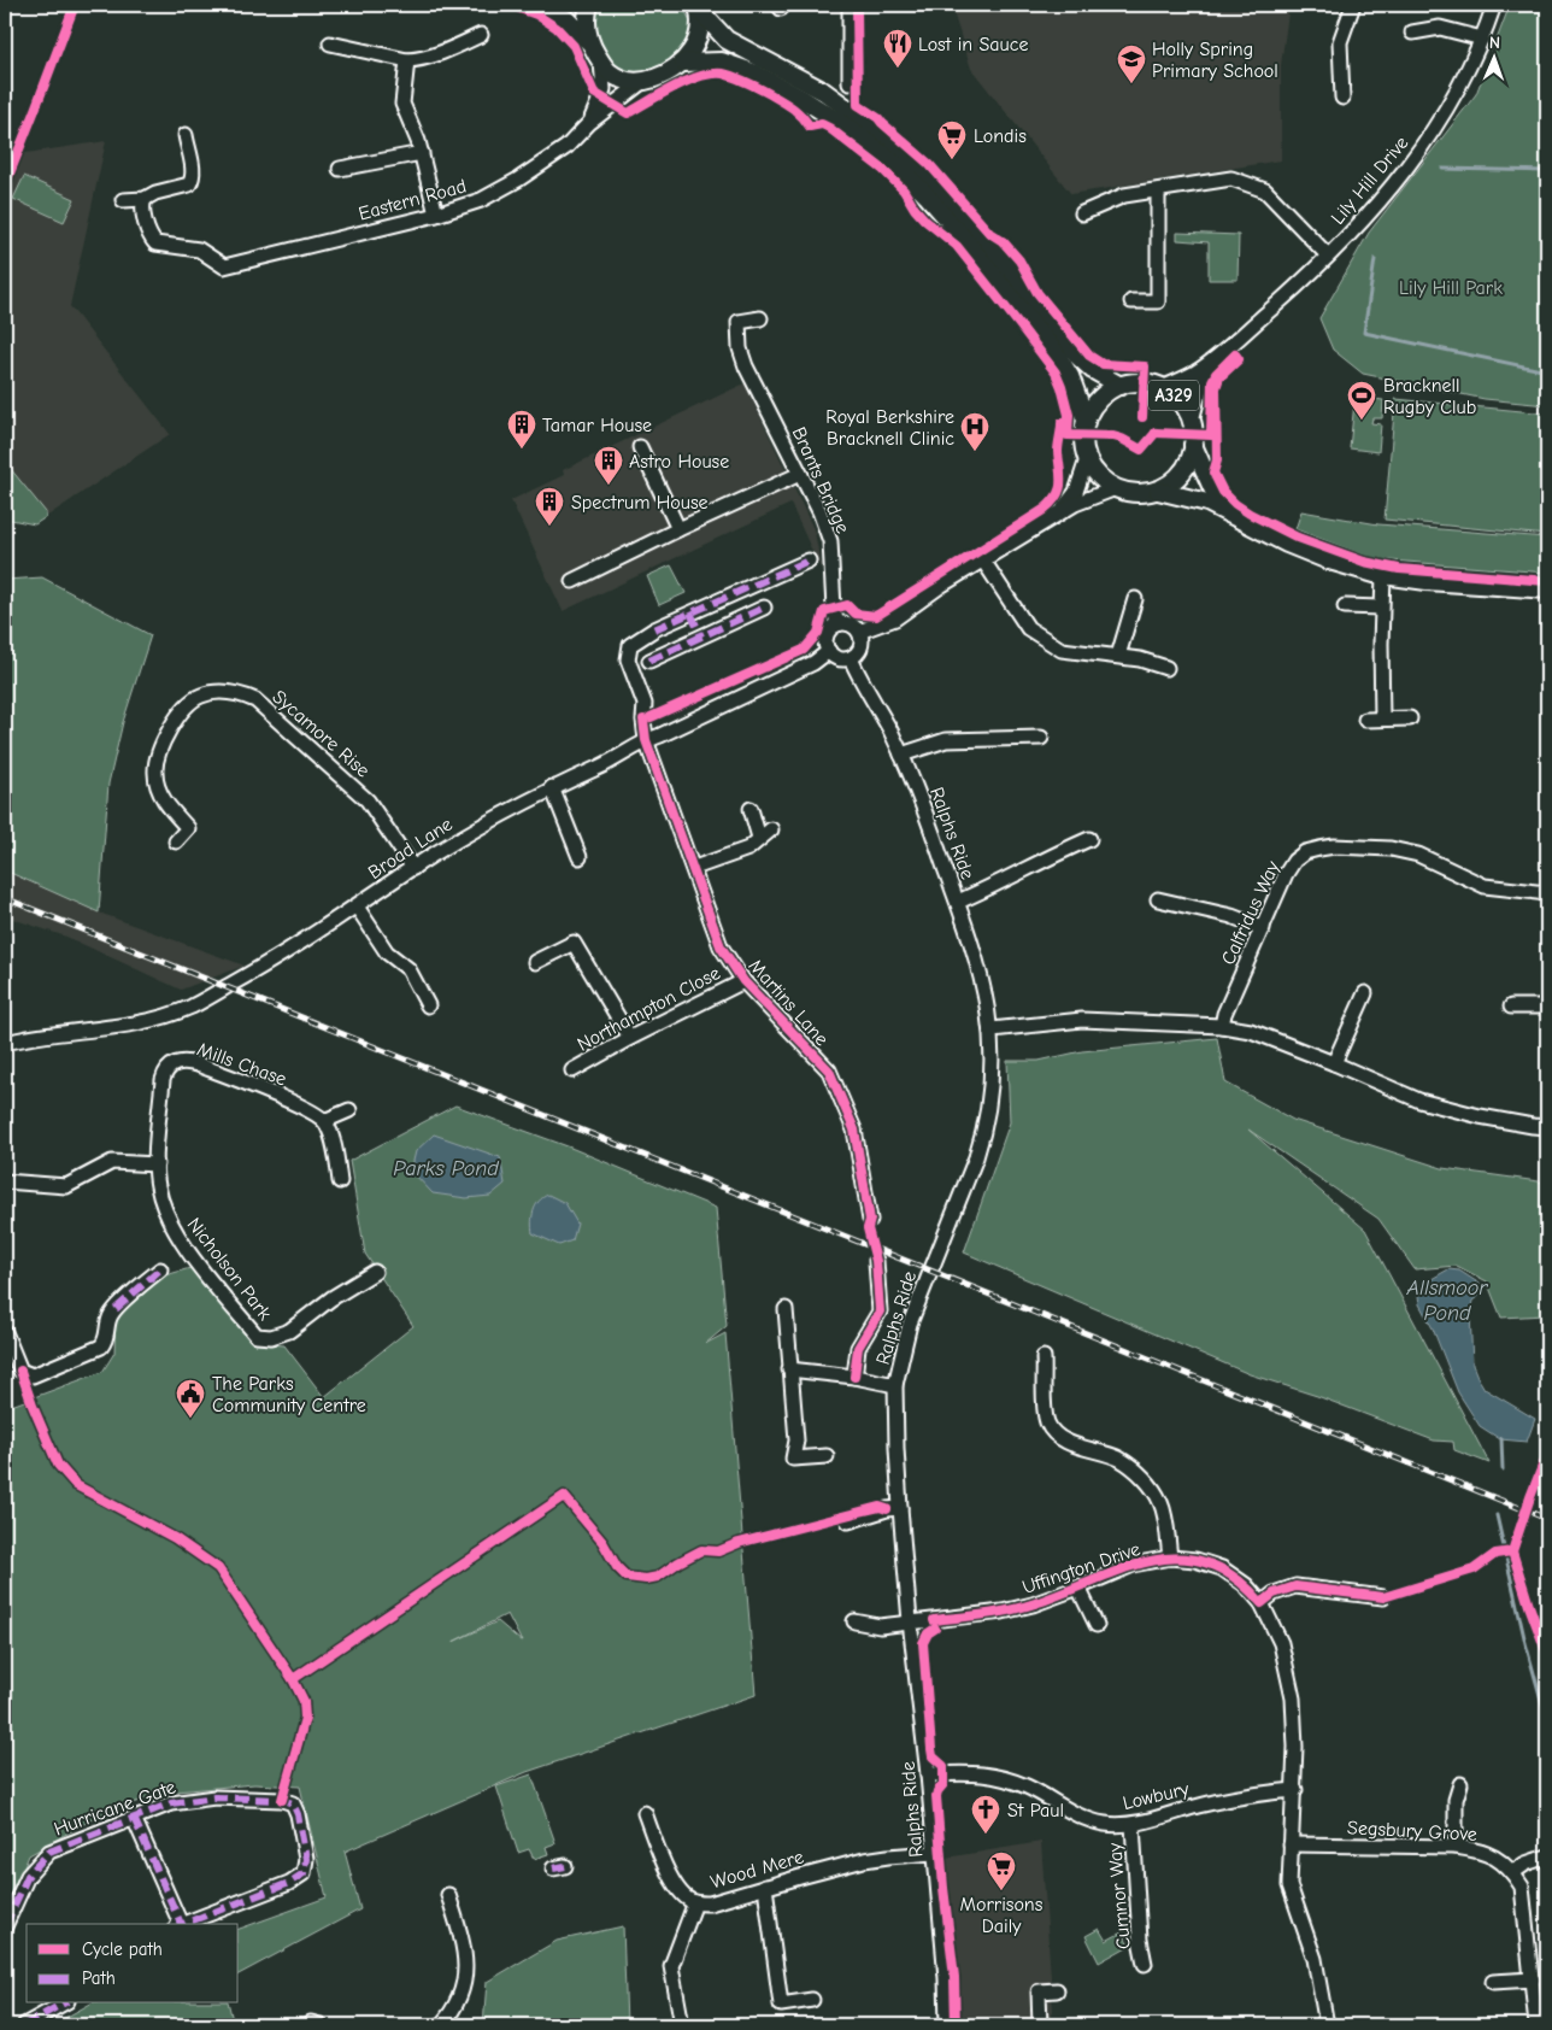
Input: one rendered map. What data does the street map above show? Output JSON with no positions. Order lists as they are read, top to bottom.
{
  "streets": {
    "main road": ["A329"],
    "street": [
      "Lily Hill Drive",
      "Eastern Road",
      "Brants Bridge",
      "Sycamore Rise",
      "Ralphs Ride",
      "Broad Lane",
      "Calfridus Way",
      "Martins Lane",
      "Northampton Close",
      "Mills Chase",
      "Nicholson Park",
      "Uffington Drive",
      "Lowbury",
      "Hurricane Gate",
      "Segsbury Grove",
      "Wood Mere",
      "Cumnor Way"
    ]
  },
  "crossings": [
    ["Lily Hill Drive", "A329"],
    ["Brants Bridge", "Ralphs Ride"],
    ["Brants Bridge", "Broad Lane"],
    ["Sycamore Rise", "Broad Lane"],
    ["Ralphs Ride", "Broad Lane"],
    ["Ralphs Ride", "Uffington Drive"],
    ["Ralphs Ride", "Lowbury"],
    ["Ralphs Ride", "Wood Mere"],
    ["Broad Lane", "Martins Lane"],
    ["Martins Lane", "Northampton Close"],
    ["Mills Chase", "Nicholson Park"],
    ["Uffington Drive", "Lowbury"],
    ["Uffington Drive", "Segsbury Grove"],
    ["Lowbury", "Cumnor Way"]
  ],
  "water": ["Parks Pond", "Allsmoor Pond"],
  "parks": ["Lily Hill Park"],
  "places": {
    "restaurant": ["Lost in Sauce"],
    "school or university": ["Holly Spring Primary School"],
    "supermarket": ["Londis", "Morrisons Daily"],
    "sports": ["Bracknell Rugby Club"],
    "building": ["Tamar House", "Astro House", "Spectrum House"],
    "hospital": ["Royal Berkshire Bracknell Clinic"],
    "public building": ["The Parks Community Centre"],
    "church": ["St Paul"]
  },
  "legend": ["Cycle path", "Path"],
  "north": "top"
}
